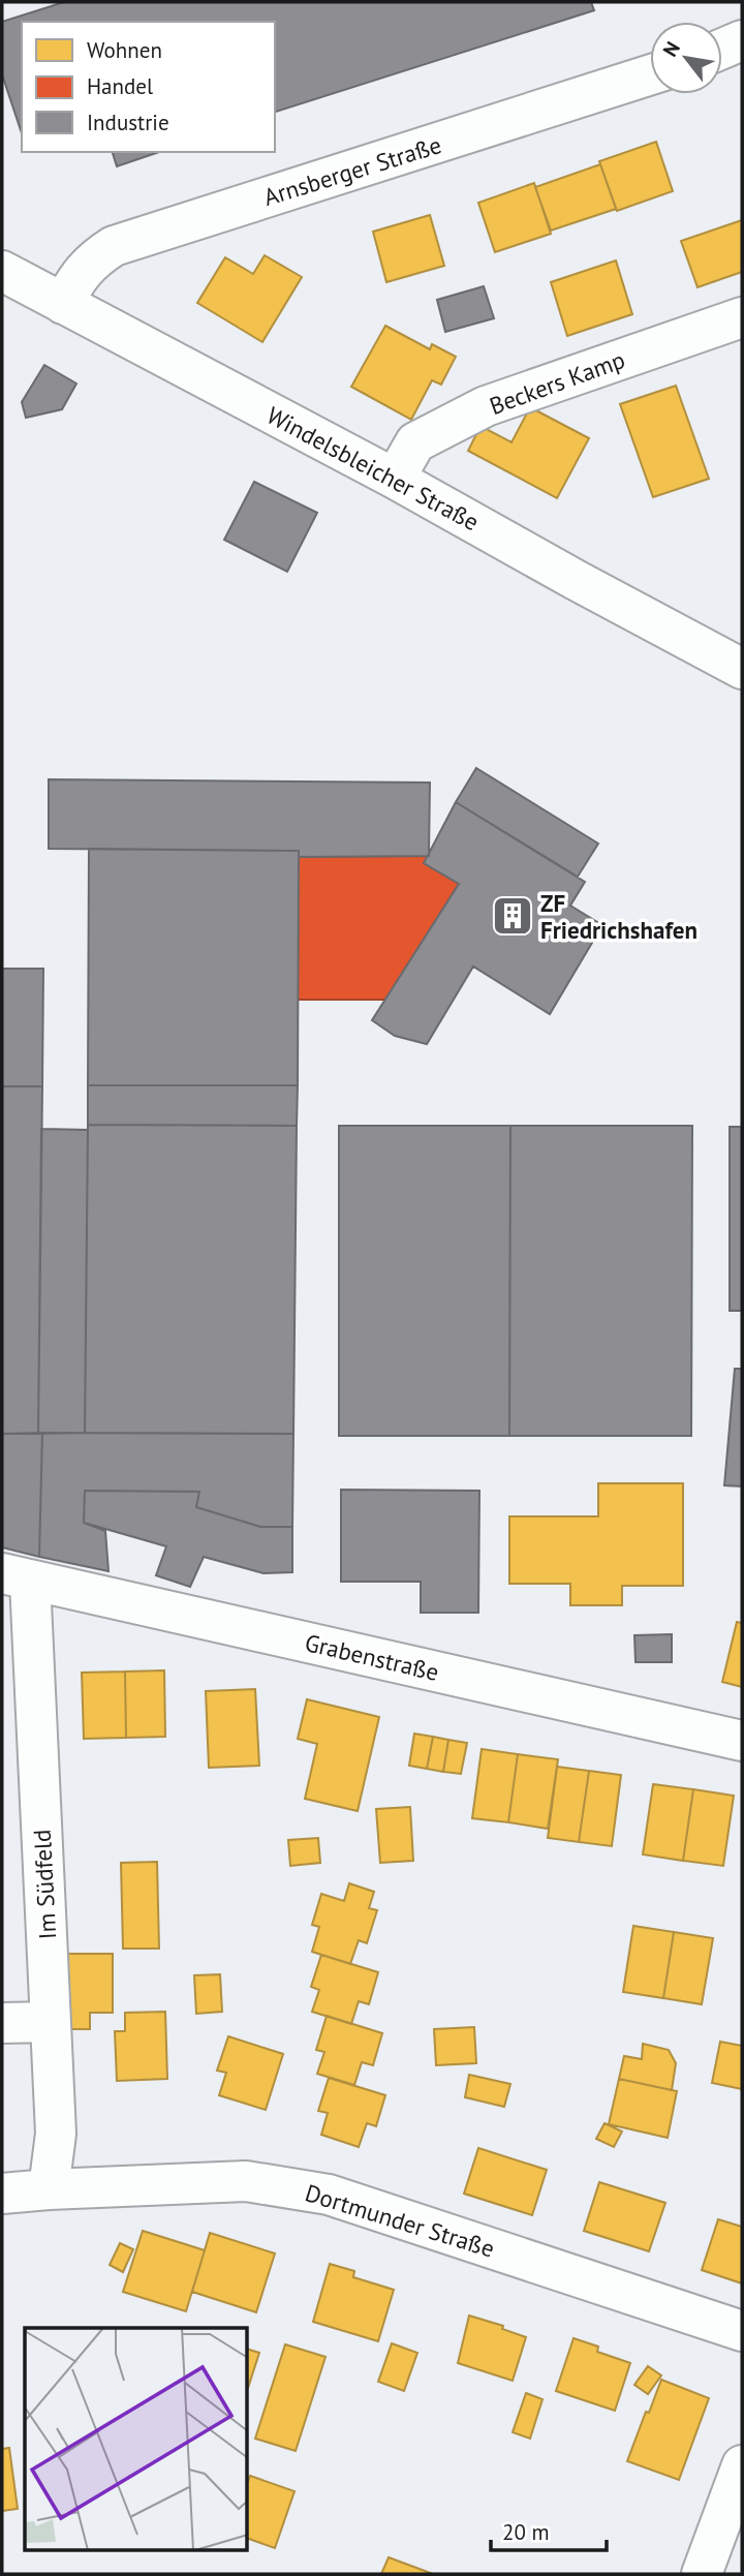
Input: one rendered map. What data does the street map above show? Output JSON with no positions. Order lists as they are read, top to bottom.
{
  "streets": {
    "street": [
      "Arnsberger Straße",
      "Beckers Kamp",
      "Windelsbleicher Straße",
      "Grabenstraße",
      "Im Südfeld",
      "Dortmunder Straße"
    ]
  },
  "crossings": [
    ["Arnsberger Straße", "Windelsbleicher Straße"],
    ["Beckers Kamp", "Windelsbleicher Straße"],
    ["Grabenstraße", "Im Südfeld"],
    ["Im Südfeld", "Dortmunder Straße"]
  ],
  "places": {
    "building": ["ZF Friedrichshafen"]
  },
  "legend": ["Wohnen", "Handel", "Industrie"],
  "scale_bar": "20 m",
  "north": "top left"
}
